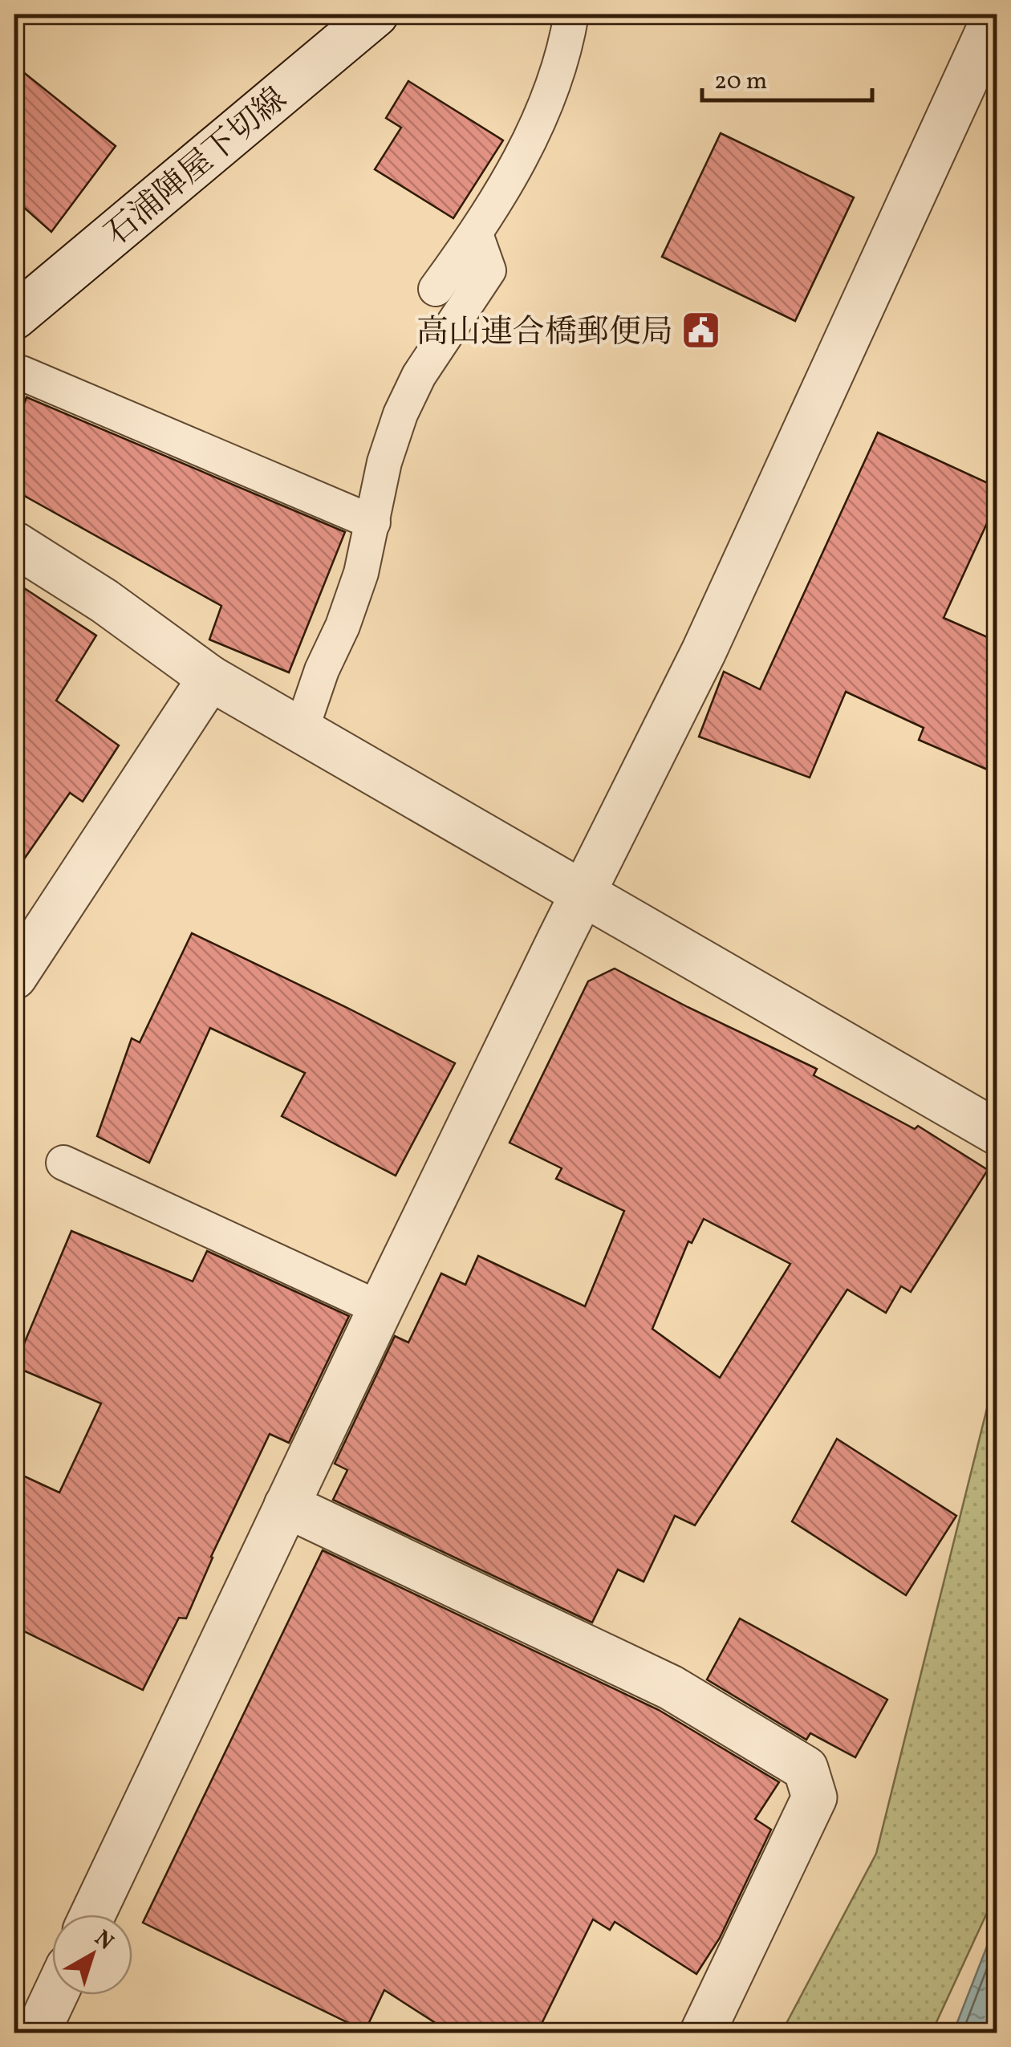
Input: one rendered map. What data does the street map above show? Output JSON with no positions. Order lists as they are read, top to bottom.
{
  "streets": {
    "street": ["石浦陣屋下切線"]
  },
  "places": {
    "public building": ["高山連合橋郵便局"]
  },
  "scale_bar": "20 m",
  "north": "top right"
}
